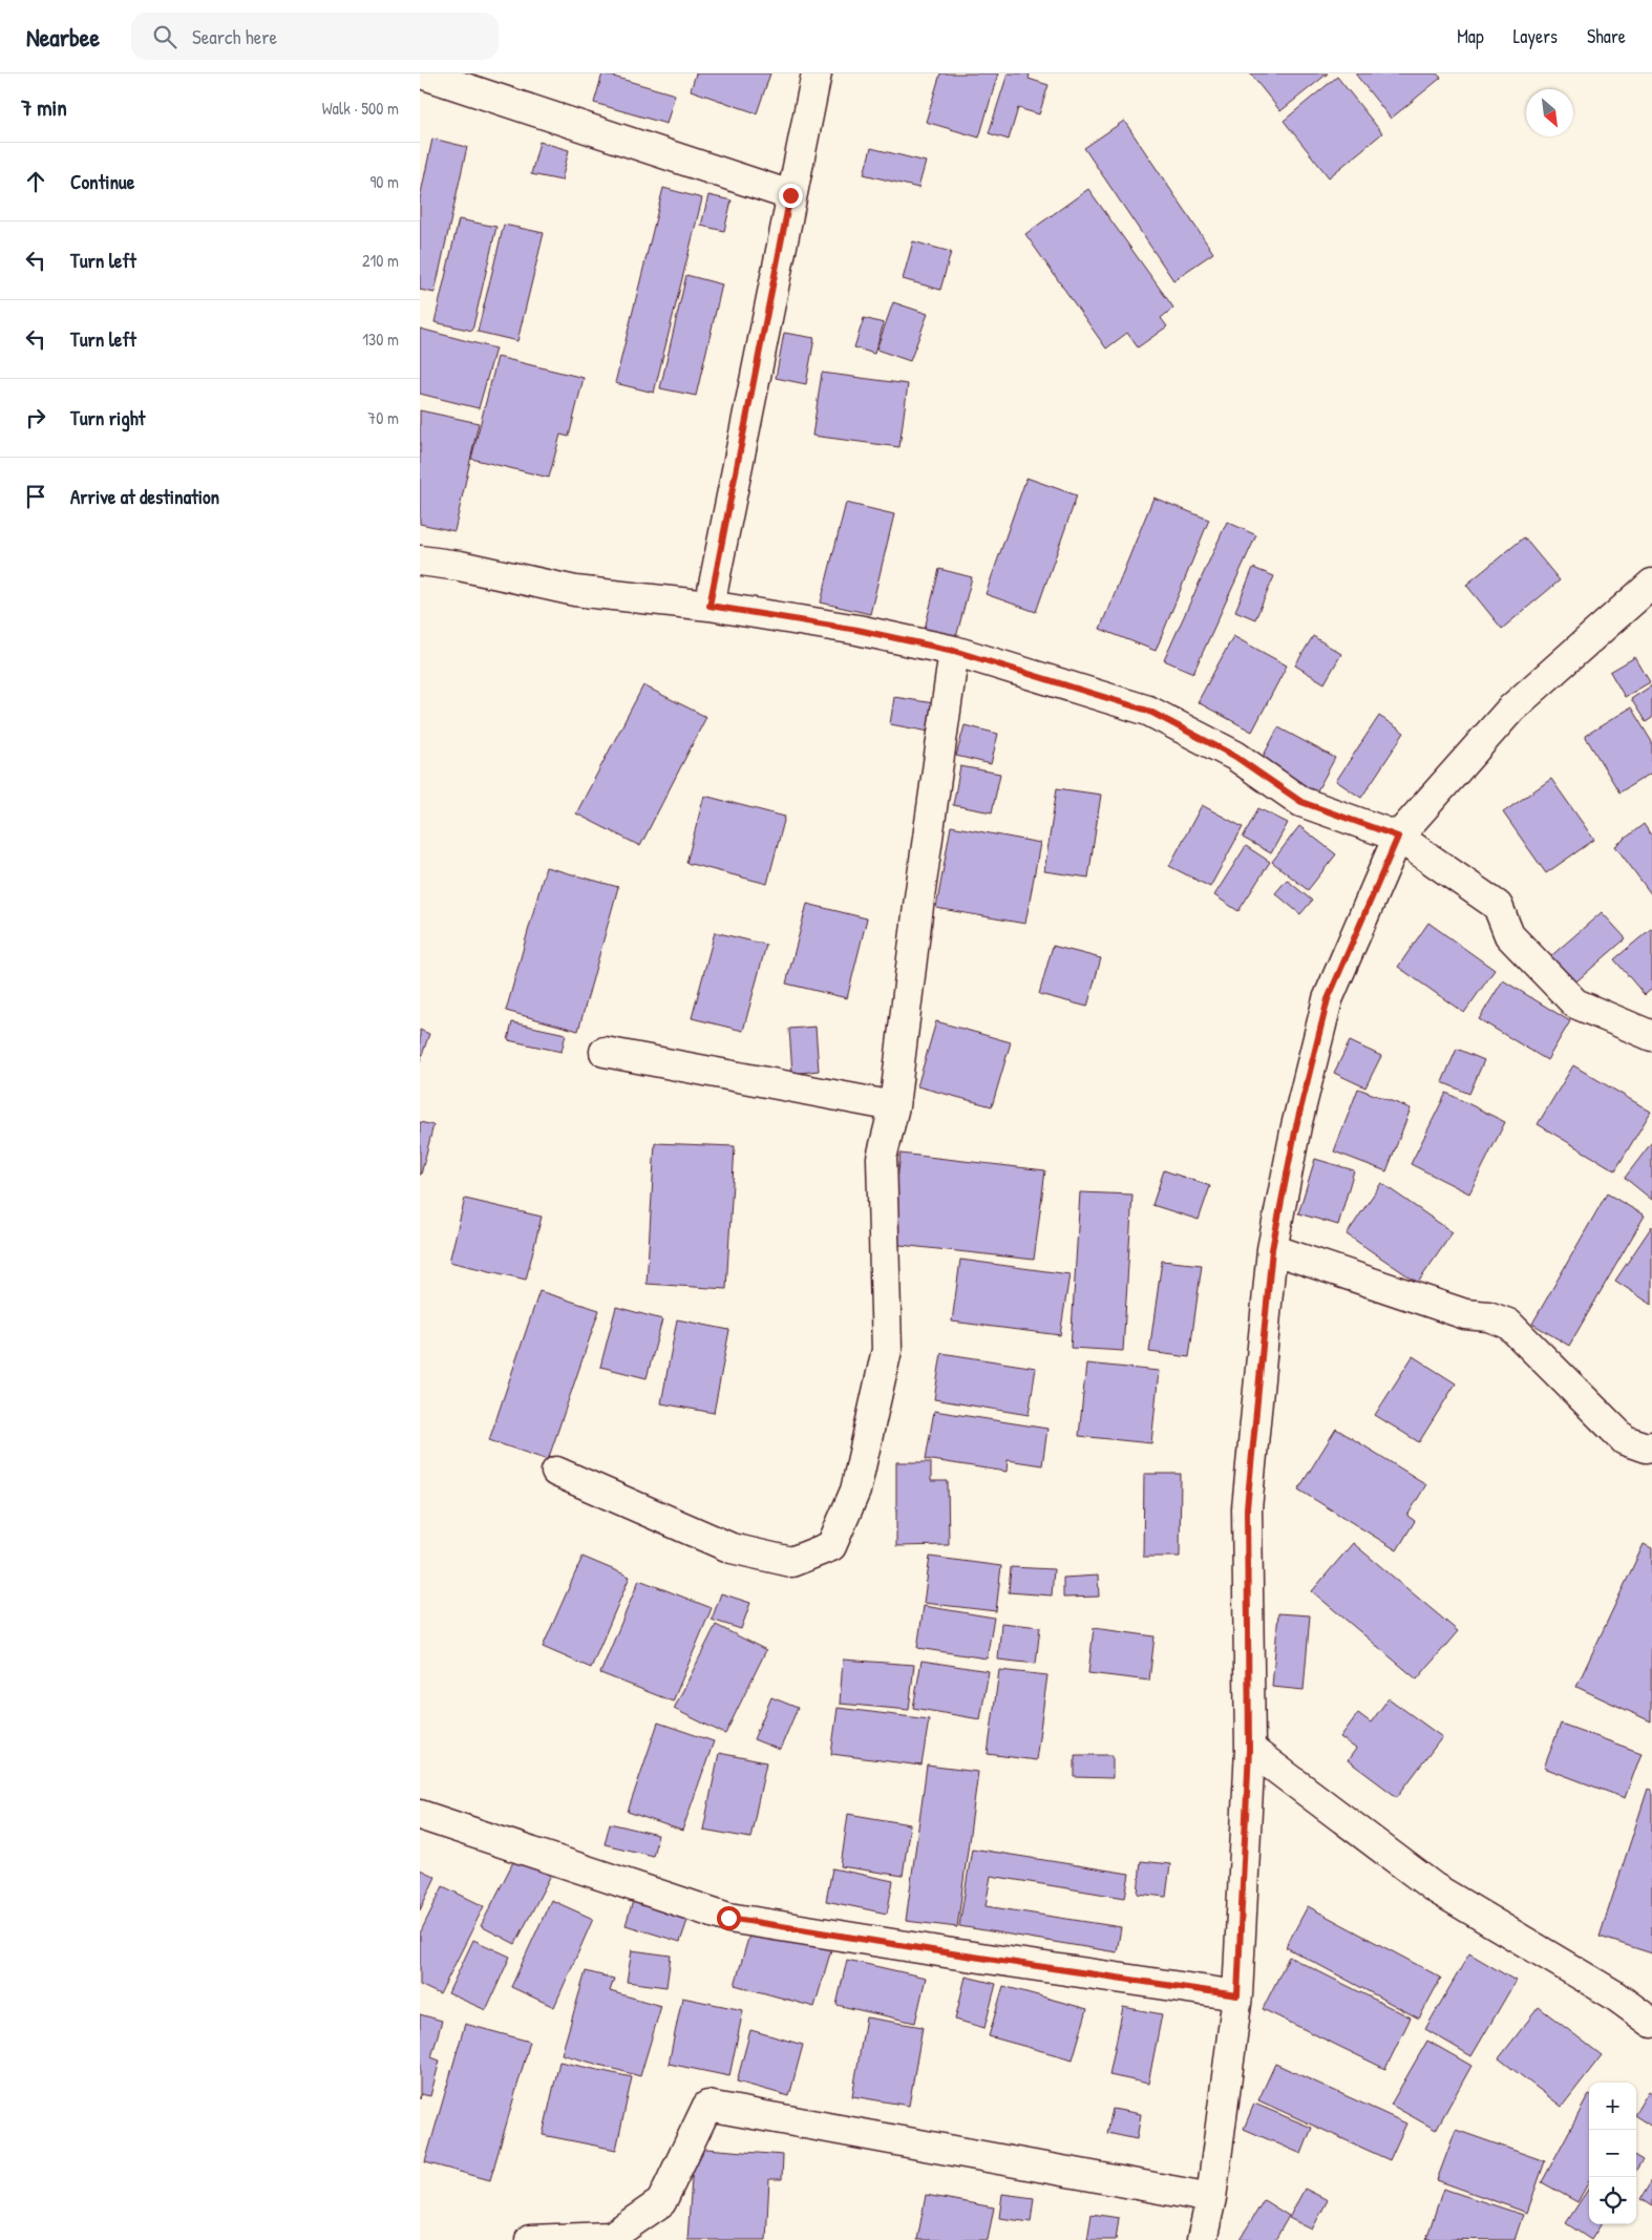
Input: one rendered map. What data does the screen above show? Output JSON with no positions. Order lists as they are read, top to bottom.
{
  "north": "bottom right",
  "page": {
    "header": "Nearbee",
    "search": "Search here",
    "nav": ["Map", "Layers", "Share"],
    "heading": ["7 min", "Walk · 500 m"],
    "list": [
      ["Continue", "90 m"],
      ["Turn left", "210 m"],
      ["Turn left", "130 m"],
      ["Turn right", "70 m"],
      "Arrive at destination"
    ],
    "map_buttons": ["+", "−"]
  }
}
